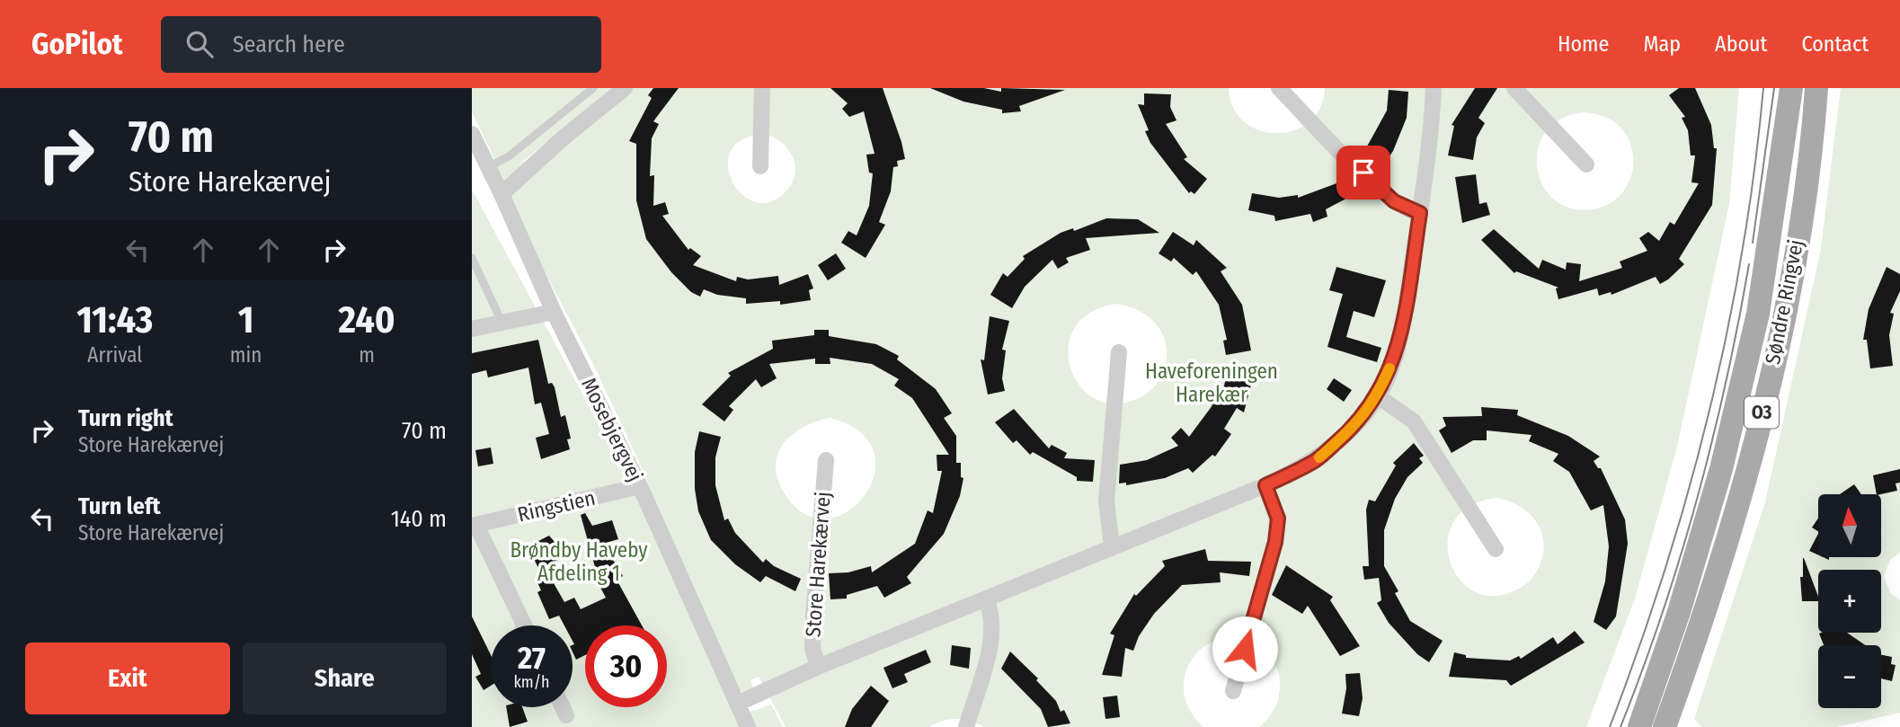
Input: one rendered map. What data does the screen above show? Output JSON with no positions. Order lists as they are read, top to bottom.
{
  "streets": {
    "main road": ["Søndre Ringvej", "O3"],
    "street": ["Mosebjergvej", "Ringstien", "Store Harekærvej"]
  },
  "crossings": [
    ["Mosebjergvej", "Ringstien"],
    ["Mosebjergvej", "Store Harekærvej"]
  ],
  "parks": ["Haveforeningen Harekær", "Brøndby Haveby Afdeling 1"],
  "north": "top",
  "page": {
    "header": "GoPilot",
    "search": "Search here",
    "nav": [
      "Home",
      "Map",
      "About",
      "Contact"
    ],
    "turn": ["70 m", "Store Harekærvej"],
    "eta": [
      "11:43",
      "Arrival",
      "1",
      "min",
      "240",
      "m"
    ],
    "list": [
      {
        "name": "Turn right",
        "note": "Store Harekærvej",
        "value": "70 m"
      },
      {
        "name": "Turn left",
        "note": "Store Harekærvej",
        "value": "140 m"
      }
    ],
    "map_buttons": ["+", "−"],
    "speed": "27 km/h",
    "limit": "30",
    "buttons": ["Exit", "Share"]
  }
}
